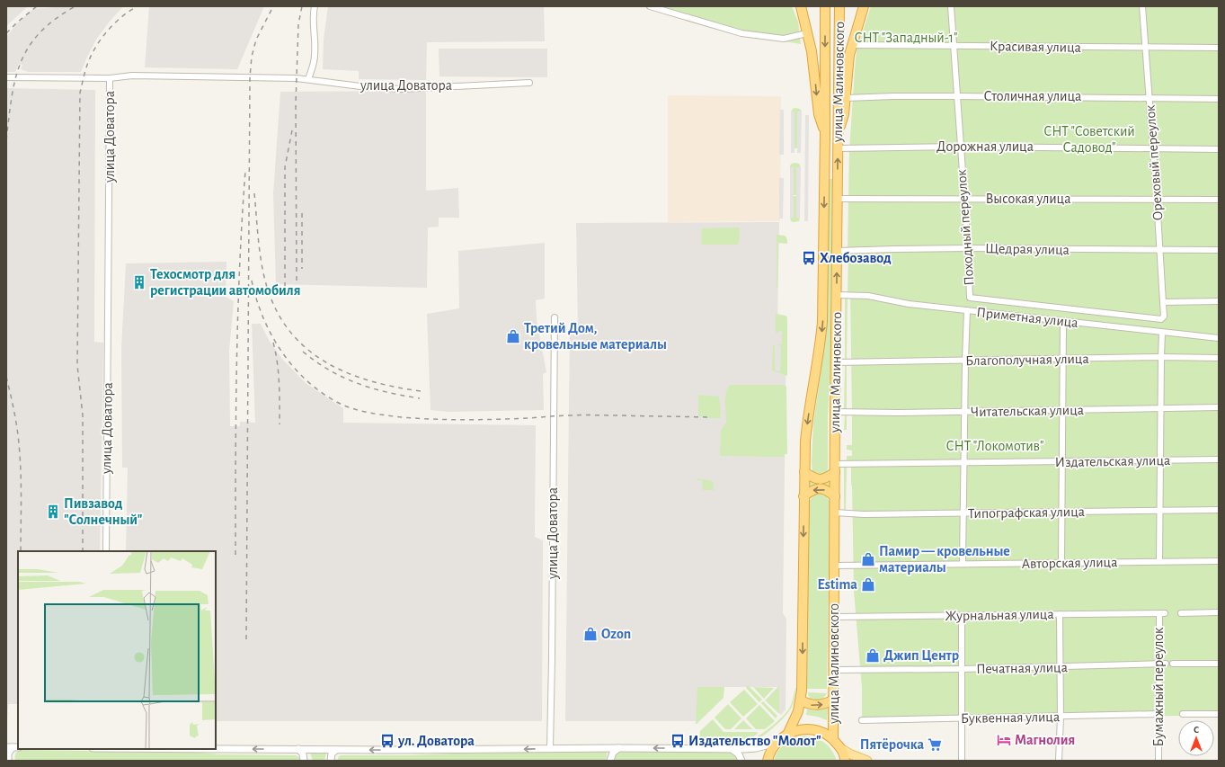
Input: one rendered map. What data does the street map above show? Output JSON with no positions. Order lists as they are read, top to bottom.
{
  "streets": {
    "highway": ["улица Малиновского"],
    "street": [
      "Красивая улица",
      "улица Доватора",
      "Столичная улица",
      "Дорожная улица",
      "Ореховый переулок",
      "Высокая улица",
      "Походный переулок",
      "Щедрая улица",
      "Приметная улица",
      "Благополучная улица",
      "Читательская улица",
      "Издательская улица",
      "Типографская улица",
      "Авторская улица",
      "Журнальная улица",
      "Печатная улица",
      "Бумажный переулок",
      "Буквенная улица"
    ]
  },
  "crossings": [
    ["Красивая улица", "Ореховый переулок"],
    ["Красивая улица", "Походный переулок"],
    ["улица Малиновского", "Дорожная улица"],
    ["улица Малиновского", "Высокая улица"],
    ["улица Малиновского", "Щедрая улица"],
    ["улица Малиновского", "Приметная улица"],
    ["улица Малиновского", "Благополучная улица"],
    ["улица Малиновского", "Читательская улица"],
    ["улица Малиновского", "Издательская улица"],
    ["улица Малиновского", "Типографская улица"],
    ["улица Малиновского", "Авторская улица"],
    ["улица Малиновского", "Журнальная улица"],
    ["улица Малиновского", "Печатная улица"],
    ["Столичная улица", "Ореховый переулок"],
    ["Столичная улица", "Походный переулок"],
    ["Дорожная улица", "Ореховый переулок"],
    ["Дорожная улица", "Походный переулок"],
    ["Ореховый переулок", "Высокая улица"],
    ["Ореховый переулок", "Походный переулок"],
    ["Ореховый переулок", "Щедрая улица"],
    ["Высокая улица", "Походный переулок"],
    ["Походный переулок", "Щедрая улица"],
    ["Журнальная улица", "Бумажный переулок"],
    ["Печатная улица", "Бумажный переулок"],
    ["Бумажный переулок", "Буквенная улица"]
  ],
  "parks": ["СНТ \"Западный-1\"", "СНТ \"Советский Садовод\"", "СНТ \"Локомотив\""],
  "places": {
    "bus stop": ["Хлебозавод", "ул. Доватора", "Издательство \"Молот\""],
    "building": ["Техосмотр для регистрации автомобиля", "Пивзавод \"Солнечный\""],
    "shop": [
      "Третий Дом, кровельные материалы",
      "Памир — кровельные материалы",
      "Estima",
      "Ozon",
      "Джип Центр"
    ],
    "hotel": ["Магнолия"],
    "supermarket": ["Пятёрочка"]
  },
  "north": "top"
}
